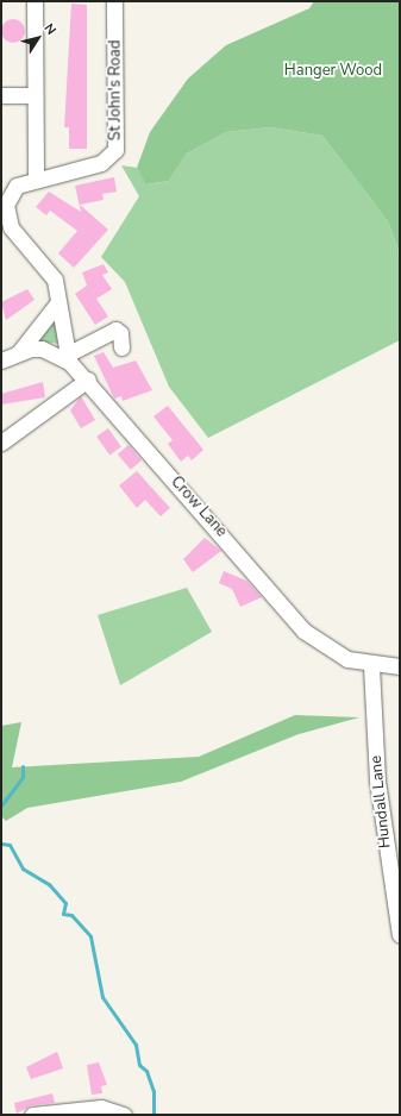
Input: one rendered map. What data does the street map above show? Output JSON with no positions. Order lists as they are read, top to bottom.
{
  "streets": {
    "street": ["St John's Road", "Crow Lane", "Hundall Lane"]
  },
  "crossings": [
    ["St John's Road", "Crow Lane"],
    ["Crow Lane", "Hundall Lane"]
  ],
  "parks": ["Hanger Wood"],
  "north": "top right"
}
